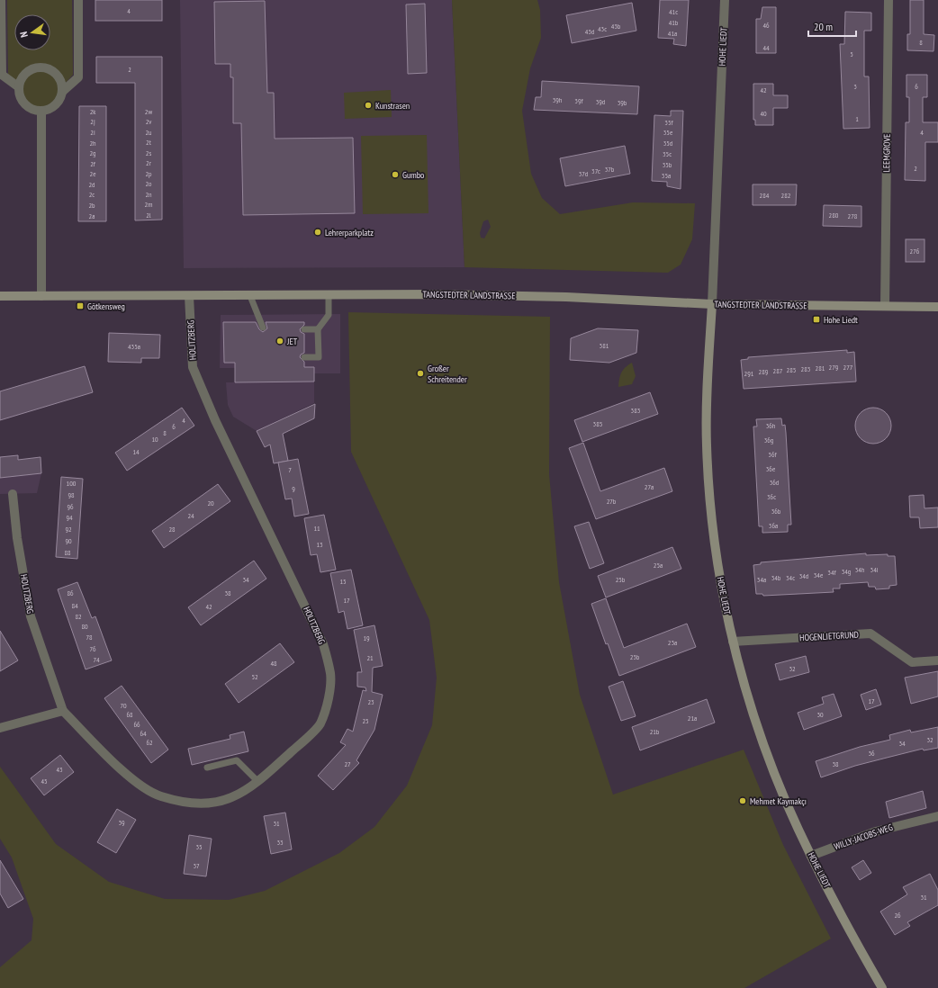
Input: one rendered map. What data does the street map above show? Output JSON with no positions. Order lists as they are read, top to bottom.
{
  "streets": {
    "street": [
      "HOHE LIEDT",
      "LEEMGROVE",
      "TANGSTEDTER LANDSTRASSE",
      "HOLITZBERG",
      "HOGENLIETGRUND",
      "WILLY-JACOBS-WEG"
    ]
  },
  "crossings": [
    ["HOHE LIEDT", "TANGSTEDTER LANDSTRASSE"],
    ["HOHE LIEDT", "HOGENLIETGRUND"],
    ["HOHE LIEDT", "WILLY-JACOBS-WEG"],
    ["LEEMGROVE", "TANGSTEDTER LANDSTRASSE"],
    ["TANGSTEDTER LANDSTRASSE", "HOLITZBERG"]
  ],
  "places": {
    "other": [
      "Kunstrasen",
      "Gumbo",
      "Lehrerparkplatz",
      "JET",
      "Großer Schreitender",
      "Mehmet Kaymakçı"
    ],
    "transit": ["Götkensweg", "Hohe Liedt"]
  },
  "house_numbers": [
    "4",
    "41c",
    "41b",
    "46",
    "43b",
    "43c",
    "43d",
    "41a",
    "8",
    "44",
    "5",
    "2",
    "3",
    "6",
    "42",
    "39h",
    "39f",
    "39d",
    "39b",
    "2k",
    "2w",
    "40",
    "1",
    "2j",
    "2v",
    "35f",
    "2i",
    "2u",
    "35e",
    "4",
    "2t",
    "2h",
    "35d",
    "2g",
    "2s",
    "35c",
    "2r",
    "2f",
    "35b",
    "2",
    "37b",
    "37c",
    "2e",
    "2p",
    "37d",
    "35a",
    "2o",
    "2d",
    "2c",
    "2n",
    "284",
    "282",
    "2m",
    "2b",
    "2l",
    "280",
    "2a",
    "278",
    "276",
    "381",
    "435a",
    "279",
    "277",
    "281",
    "283",
    "285",
    "287",
    "289",
    "291",
    "383",
    "4",
    "385",
    "36h",
    "6",
    "8",
    "10",
    "36g",
    "14",
    "36f",
    "36e",
    "7",
    "36d",
    "100",
    "27a",
    "9",
    "98",
    "36c",
    "27b",
    "20",
    "96",
    "36b",
    "24",
    "94",
    "36a",
    "11",
    "92",
    "28",
    "90",
    "13",
    "88",
    "25a",
    "34h",
    "34i",
    "34g",
    "34f",
    "34e",
    "34d",
    "34b",
    "34c",
    "34",
    "25b",
    "34a",
    "15",
    "86",
    "38",
    "17",
    "84",
    "42",
    "82",
    "80",
    "78",
    "19",
    "23a",
    "76",
    "23b",
    "21",
    "74",
    "48",
    "32",
    "52",
    "17",
    "23",
    "70",
    "68",
    "30",
    "21a",
    "25",
    "66",
    "21b",
    "64",
    "32",
    "62",
    "34",
    "36",
    "27",
    "38",
    "43",
    "45",
    "39",
    "31",
    "33",
    "35",
    "37",
    "31",
    "26"
  ],
  "scale_bar": "20 m",
  "north": "left"
}
